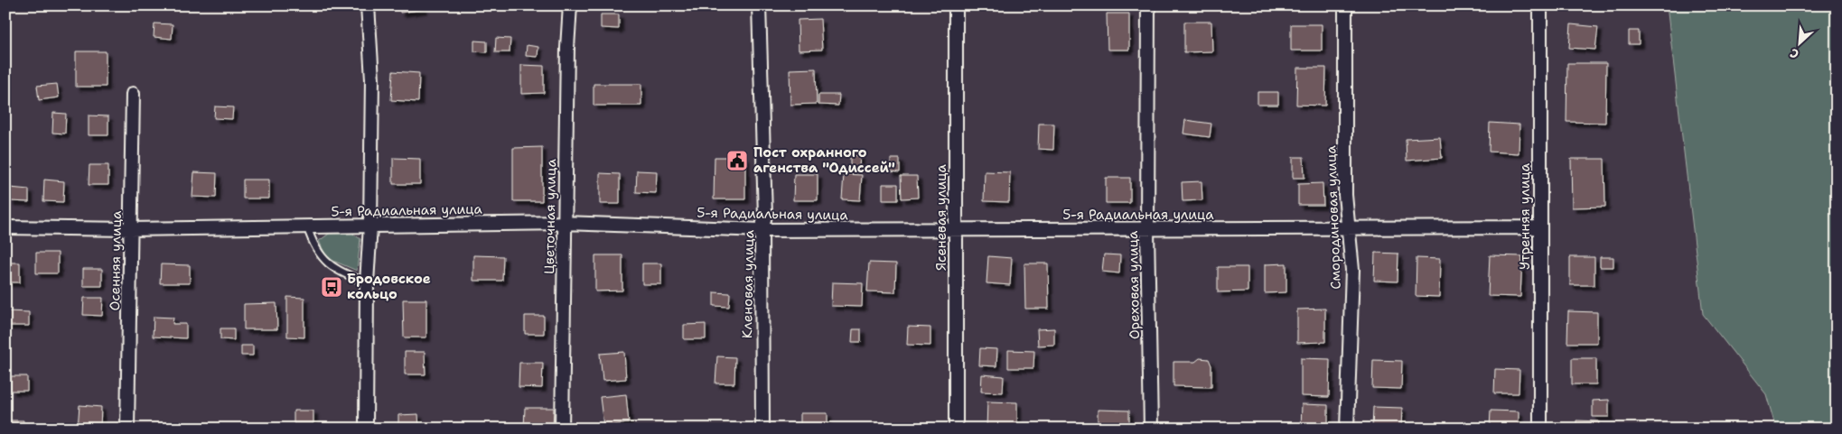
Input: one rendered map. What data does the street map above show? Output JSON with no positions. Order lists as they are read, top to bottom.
{
  "streets": {
    "street": [
      "5-я Радиальная улица",
      "Цветочная улица",
      "Утренняя улица",
      "Ясеневая улица",
      "Смородиновая улица",
      "Осенняя улица",
      "Кленовая улица",
      "Ореховая улица"
    ]
  },
  "crossings": [
    ["5-я Радиальная улица", "Цветочная улица"],
    ["5-я Радиальная улица", "Утренняя улица"],
    ["5-я Радиальная улица", "Ясеневая улица"],
    ["5-я Радиальная улица", "Смородиновая улица"],
    ["5-я Радиальная улица", "Осенняя улица"],
    ["5-я Радиальная улица", "Кленовая улица"],
    ["5-я Радиальная улица", "Ореховая улица"]
  ],
  "places": {
    "public building": ["Пост охранного агенства \"Одисcей\""],
    "bus stop": ["Бродовское кольцо"]
  },
  "north": "bottom left"
}
